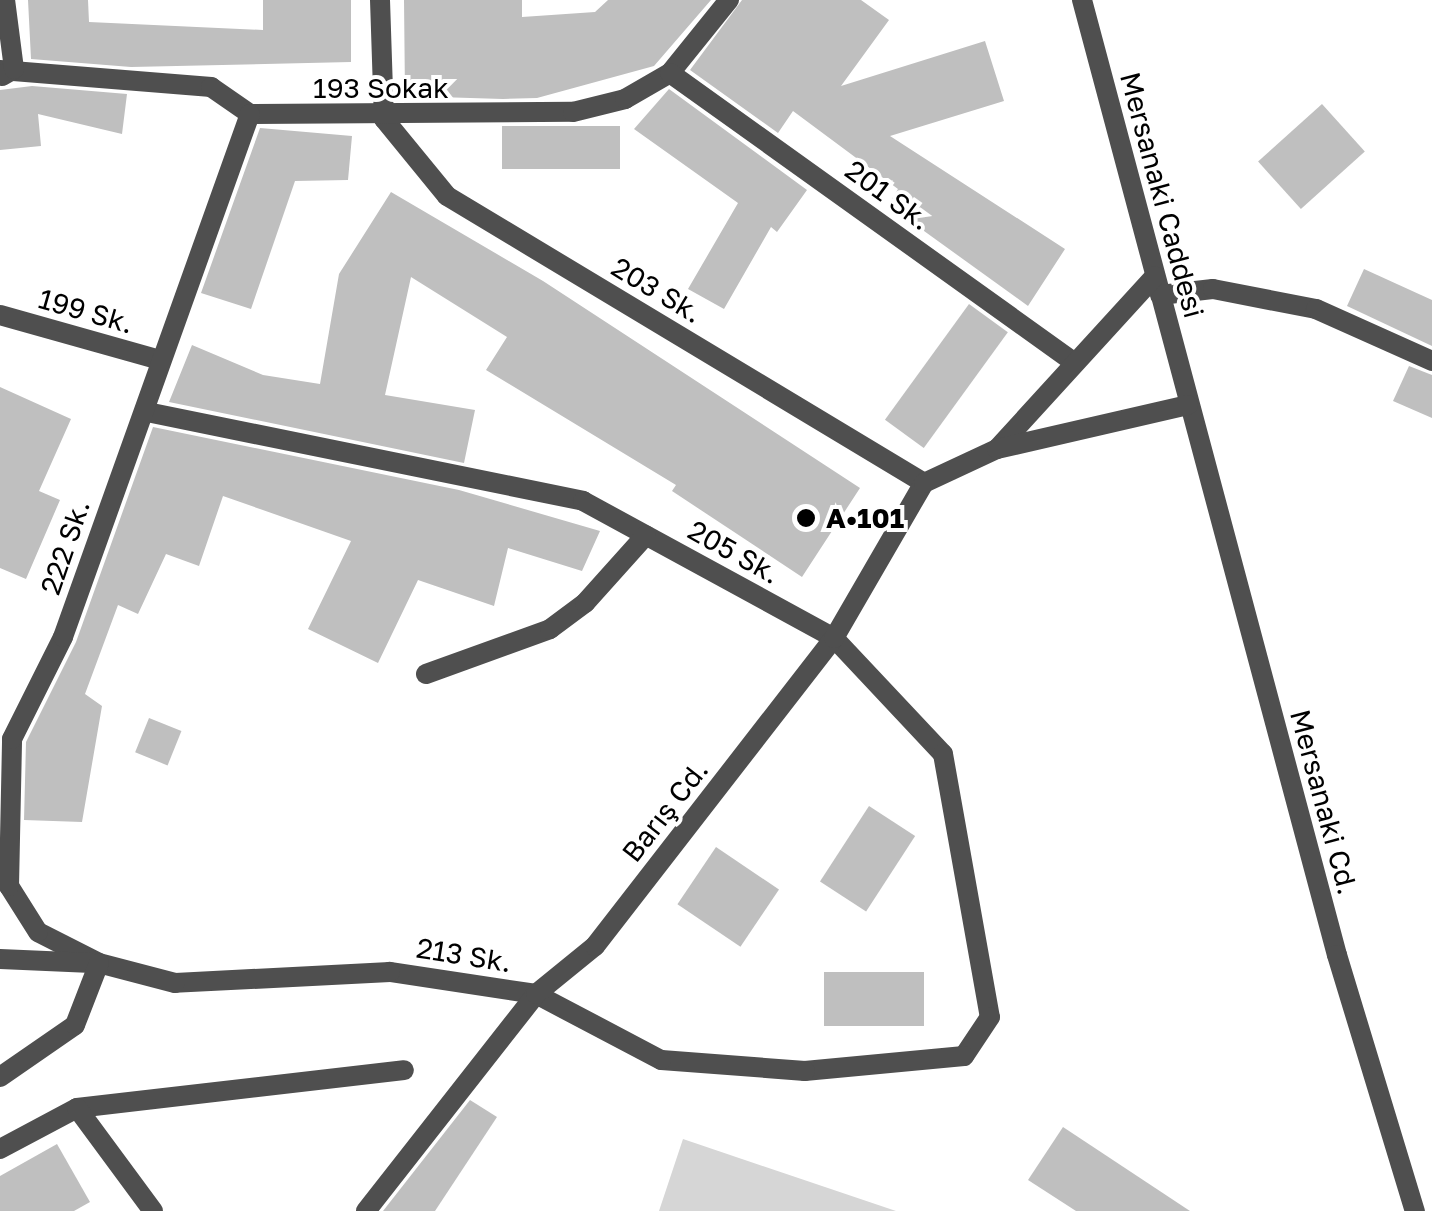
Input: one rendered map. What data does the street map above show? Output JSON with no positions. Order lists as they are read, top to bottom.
{
  "streets": {
    "street": [
      "193 Sokak",
      "201 Sk.",
      "Mersanaki Caddesi",
      "203 Sk.",
      "199 Sk.",
      "222 Sk.",
      "205 Sk.",
      "Mersanaki Cd.",
      "Barış Cd.",
      "213 Sk."
    ]
  },
  "crossings": [
    ["193 Sokak", "201 Sk."],
    ["193 Sokak", "203 Sk."],
    ["193 Sokak", "222 Sk."],
    ["Mersanaki Caddesi", "Mersanaki Cd."],
    ["203 Sk.", "Barış Cd."],
    ["199 Sk.", "222 Sk."],
    ["222 Sk.", "205 Sk."],
    ["222 Sk.", "213 Sk."],
    ["205 Sk.", "Barış Cd."],
    ["205 Sk.", "213 Sk."],
    ["Barış Cd.", "213 Sk."]
  ],
  "places": ["A•101"]
}
